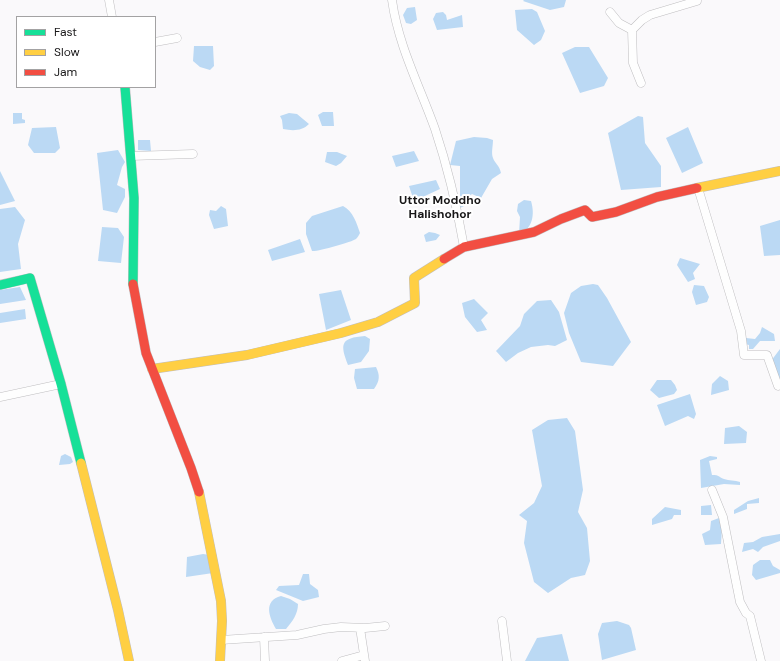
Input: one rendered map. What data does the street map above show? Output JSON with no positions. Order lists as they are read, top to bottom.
{
  "districts": ["Uttor Moddho Halishohor"],
  "legend": ["Fast", "Slow", "Jam"]
}
